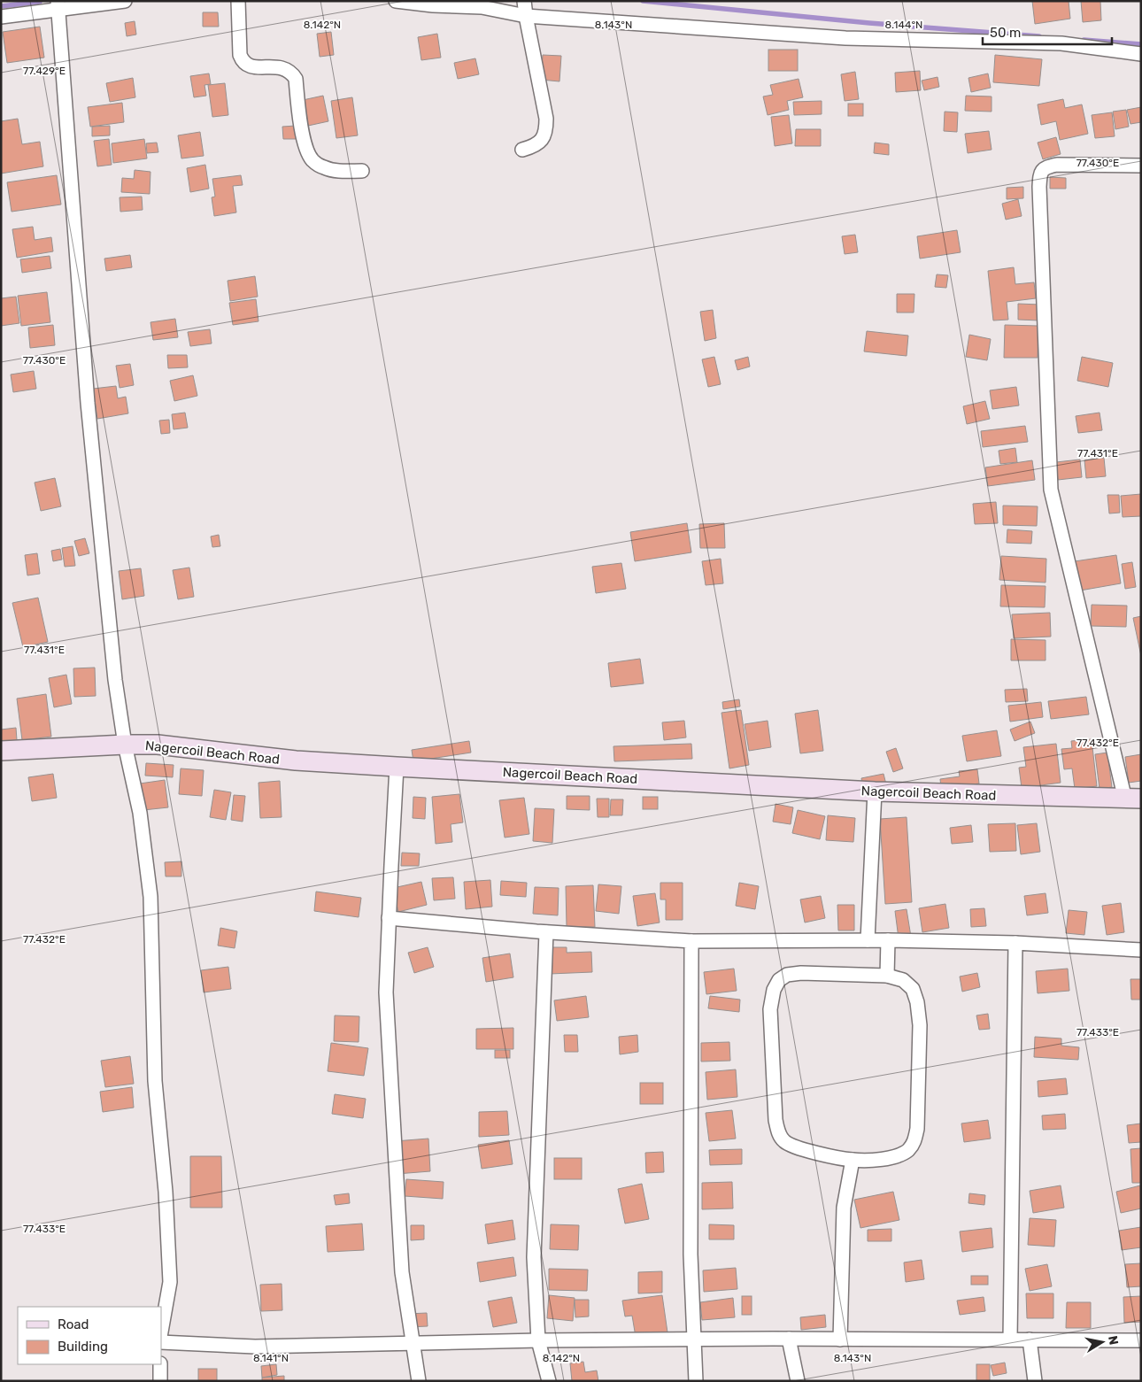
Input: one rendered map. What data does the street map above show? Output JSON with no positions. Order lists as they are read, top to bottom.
{
  "streets": {
    "main road": ["Nagercoil Beach Road"]
  },
  "legend": ["Road", "Building"],
  "scale_bar": "50 m",
  "north": "right",
  "coordinates": [
    "8.144°N",
    "8.142°N",
    "8.143°N",
    "77.429°E",
    "77.430°E",
    "77.431°E",
    "77.432°E",
    "77.433°E",
    "8.141°N"
  ]
}
